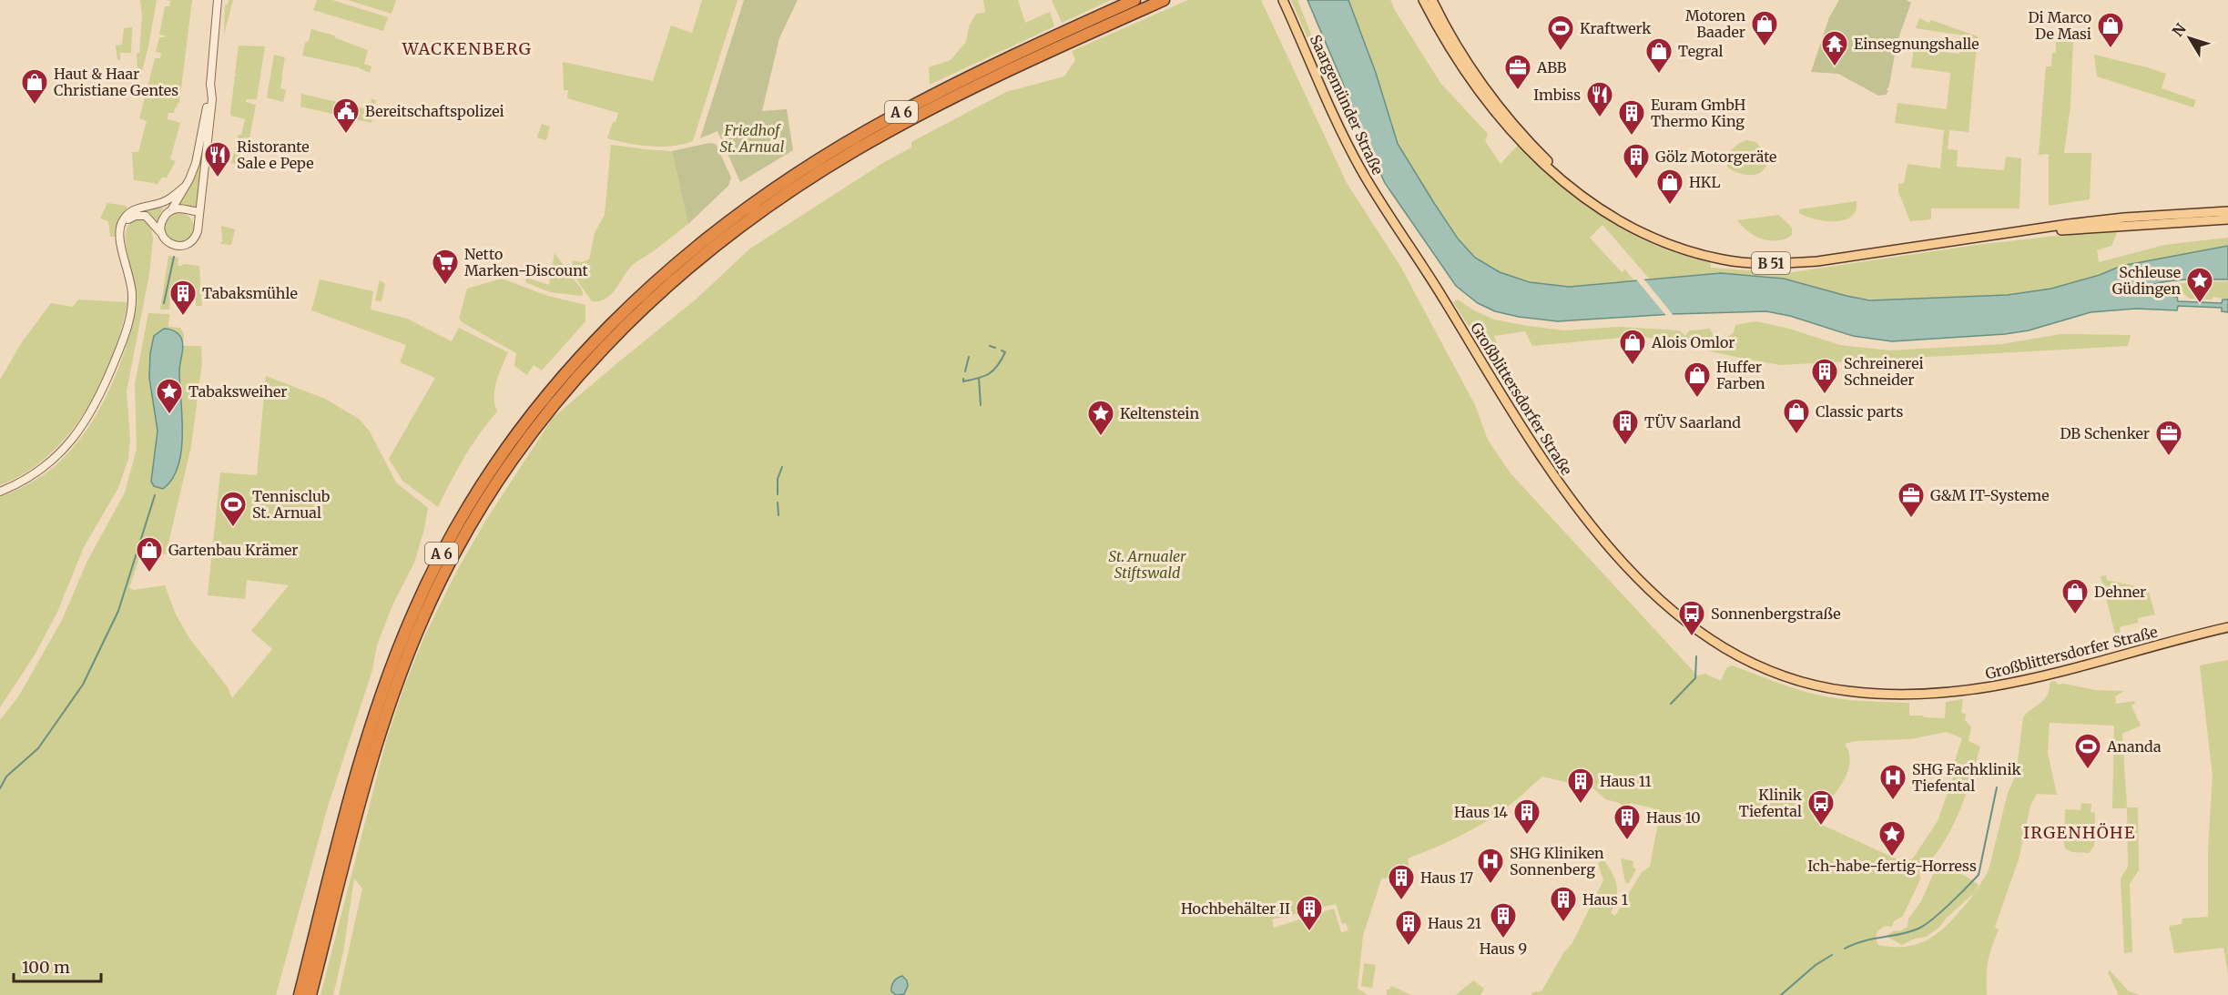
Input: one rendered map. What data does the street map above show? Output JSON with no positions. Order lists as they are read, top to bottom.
{
  "streets": {
    "highway": ["A 6"],
    "main road": ["Saargemünder Straße", "B 51", "Großblittersdorfer Straße"]
  },
  "crossings": [
    ["Saargemünder Straße", "Großblittersdorfer Straße"]
  ],
  "districts": ["WACKENBERG", "IRGENHÖHE"],
  "parks": ["Friedhof St. Arnual", "St. Arnualer Stiftswald"],
  "places": {
    "shop": [
      "Motoren Baader",
      "Di Marco De Masi",
      "Tegral",
      "Haut & Haar Christiane Gentes",
      "HKL",
      "Alois Omlor",
      "Huffer Farben",
      "Classic parts",
      "Gartenbau Krämer",
      "Dehner"
    ],
    "sports": ["Kraftwerk", "Tennisclub St. Arnual", "Ananda"],
    "temple": ["Einsegnungshalle"],
    "office": ["ABB", "DB Schenker", "G&M IT-Systeme"],
    "restaurant": ["Imbiss", "Ristorante Sale e Pepe"],
    "public building": ["Bereitschaftspolizei"],
    "building": [
      "Euram GmbH Thermo King",
      "Gölz Motorgeräte",
      "Tabaksmühle",
      "Schreinerei Schneider",
      "TÜV Saarland",
      "Haus 11",
      "Haus 14",
      "Haus 10",
      "Haus 17",
      "Haus 1",
      "Hochbehälter II",
      "Haus 9",
      "Haus 21"
    ],
    "supermarket": ["Netto Marken-Discount"],
    "place": [
      "Schleuse Güdingen",
      "Tabaksweiher",
      "Keltenstein",
      "Ich-habe-fertig-Horress"
    ],
    "bus stop": ["Sonnenbergstraße", "Klinik Tiefental"],
    "hospital": ["SHG Fachklinik Tiefental", "SHG Kliniken Sonnenberg"]
  },
  "scale_bar": "100 m",
  "north": "top left"
}
